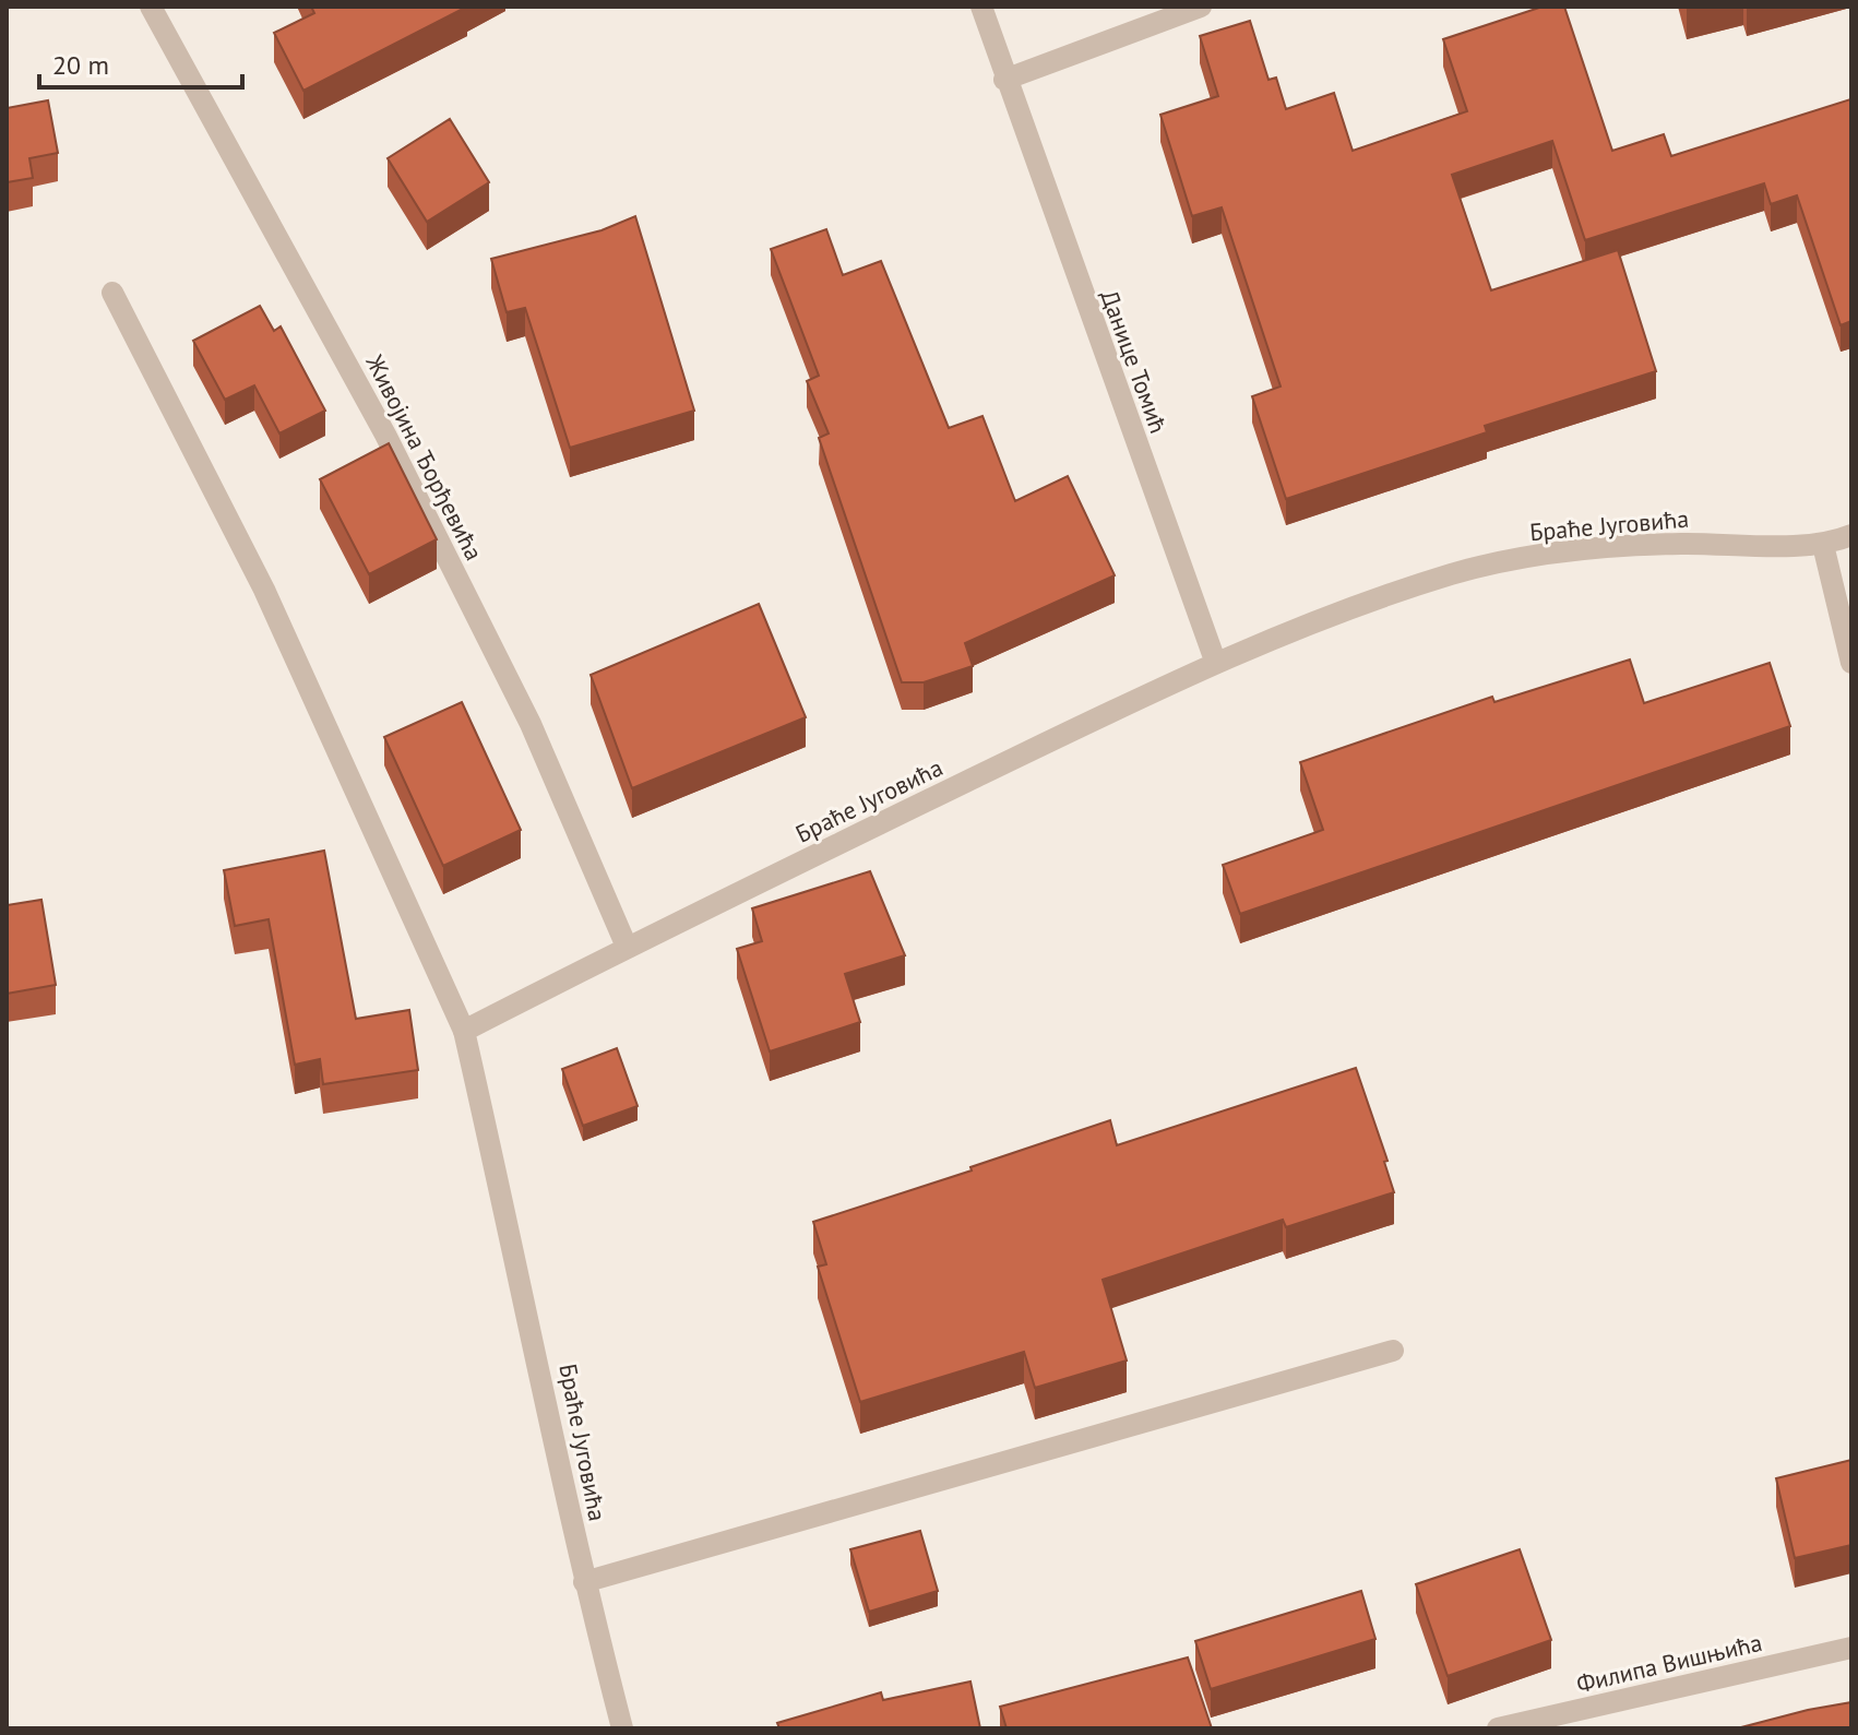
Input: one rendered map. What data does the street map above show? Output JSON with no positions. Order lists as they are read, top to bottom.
{
  "streets": {
    "street": [
      "Данице Томић",
      "Живојина Ђорђевића",
      "Браће Југовића",
      "Филипа Вишњића"
    ]
  },
  "crossings": [
    ["Данице Томић", "Браће Југовића"],
    ["Живојина Ђорђевића", "Браће Југовића"]
  ],
  "scale_bar": "20 m"
}
